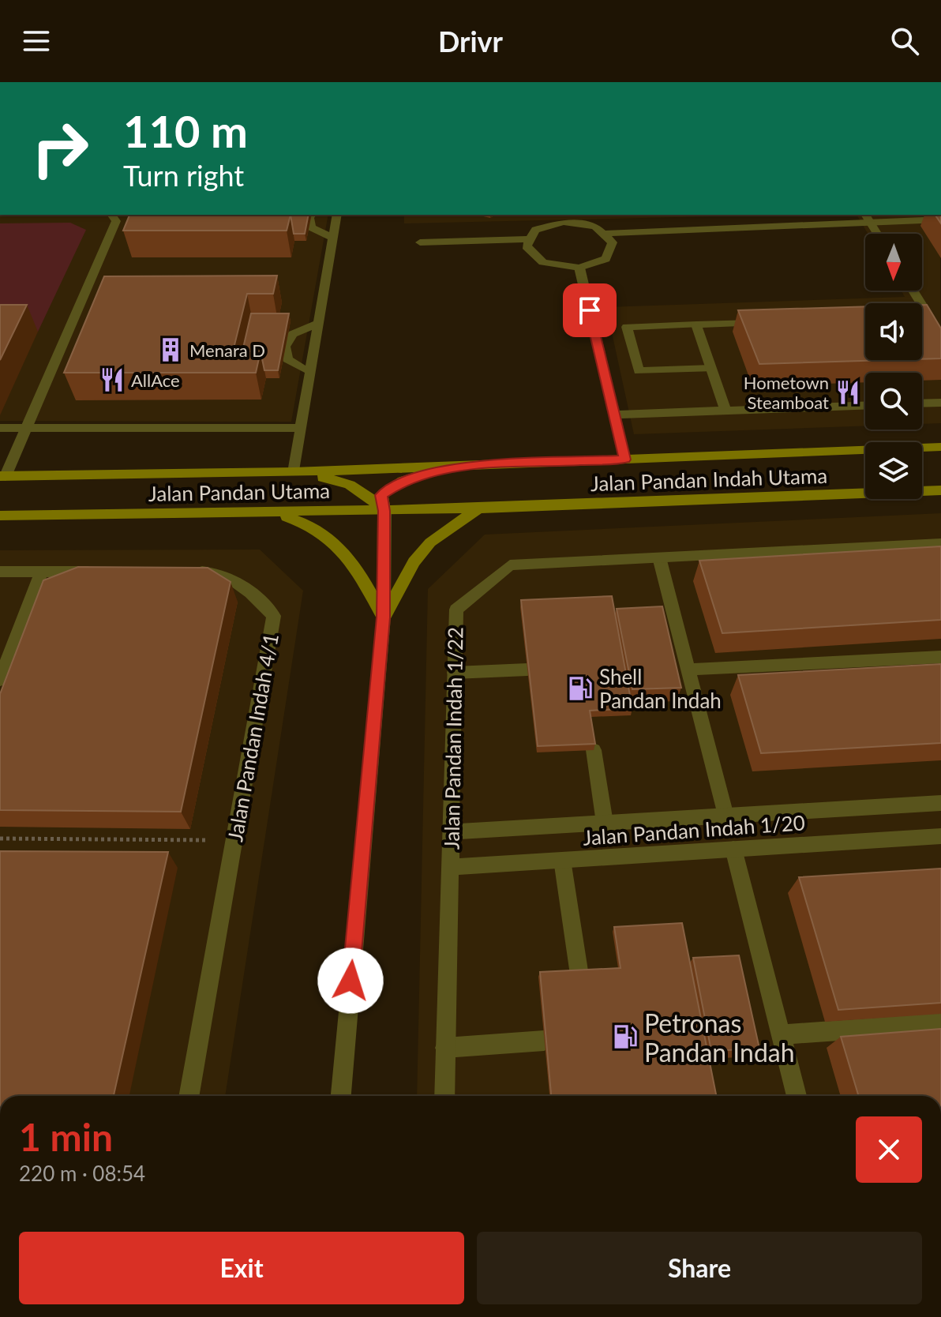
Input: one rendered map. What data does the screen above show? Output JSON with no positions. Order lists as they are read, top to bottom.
{
  "streets": {
    "main road": ["Jalan Pandan Indah Utama", "Jalan Pandan Utama"],
    "street": ["Jalan Pandan Indah 4/1", "Jalan Pandan Indah 1/22", "Jalan Pandan Indah 1/20"]
  },
  "crossings": [
    ["Jalan Pandan Indah Utama", "Jalan Pandan Utama"],
    ["Jalan Pandan Indah 1/22", "Jalan Pandan Indah 1/20"]
  ],
  "places": {
    "building": ["Menara D"],
    "restaurant": ["AllAce", "Hometown Steamboat"],
    "fuel station": ["Shell Pandan Indah", "Petronas Pandan Indah"]
  },
  "north": "bottom",
  "page": {
    "header": "Drivr",
    "turn": ["110 m", "Turn right"],
    "heading": ["1 min", "220 m · 08:54"],
    "buttons": ["Exit", "Share"]
  }
}
